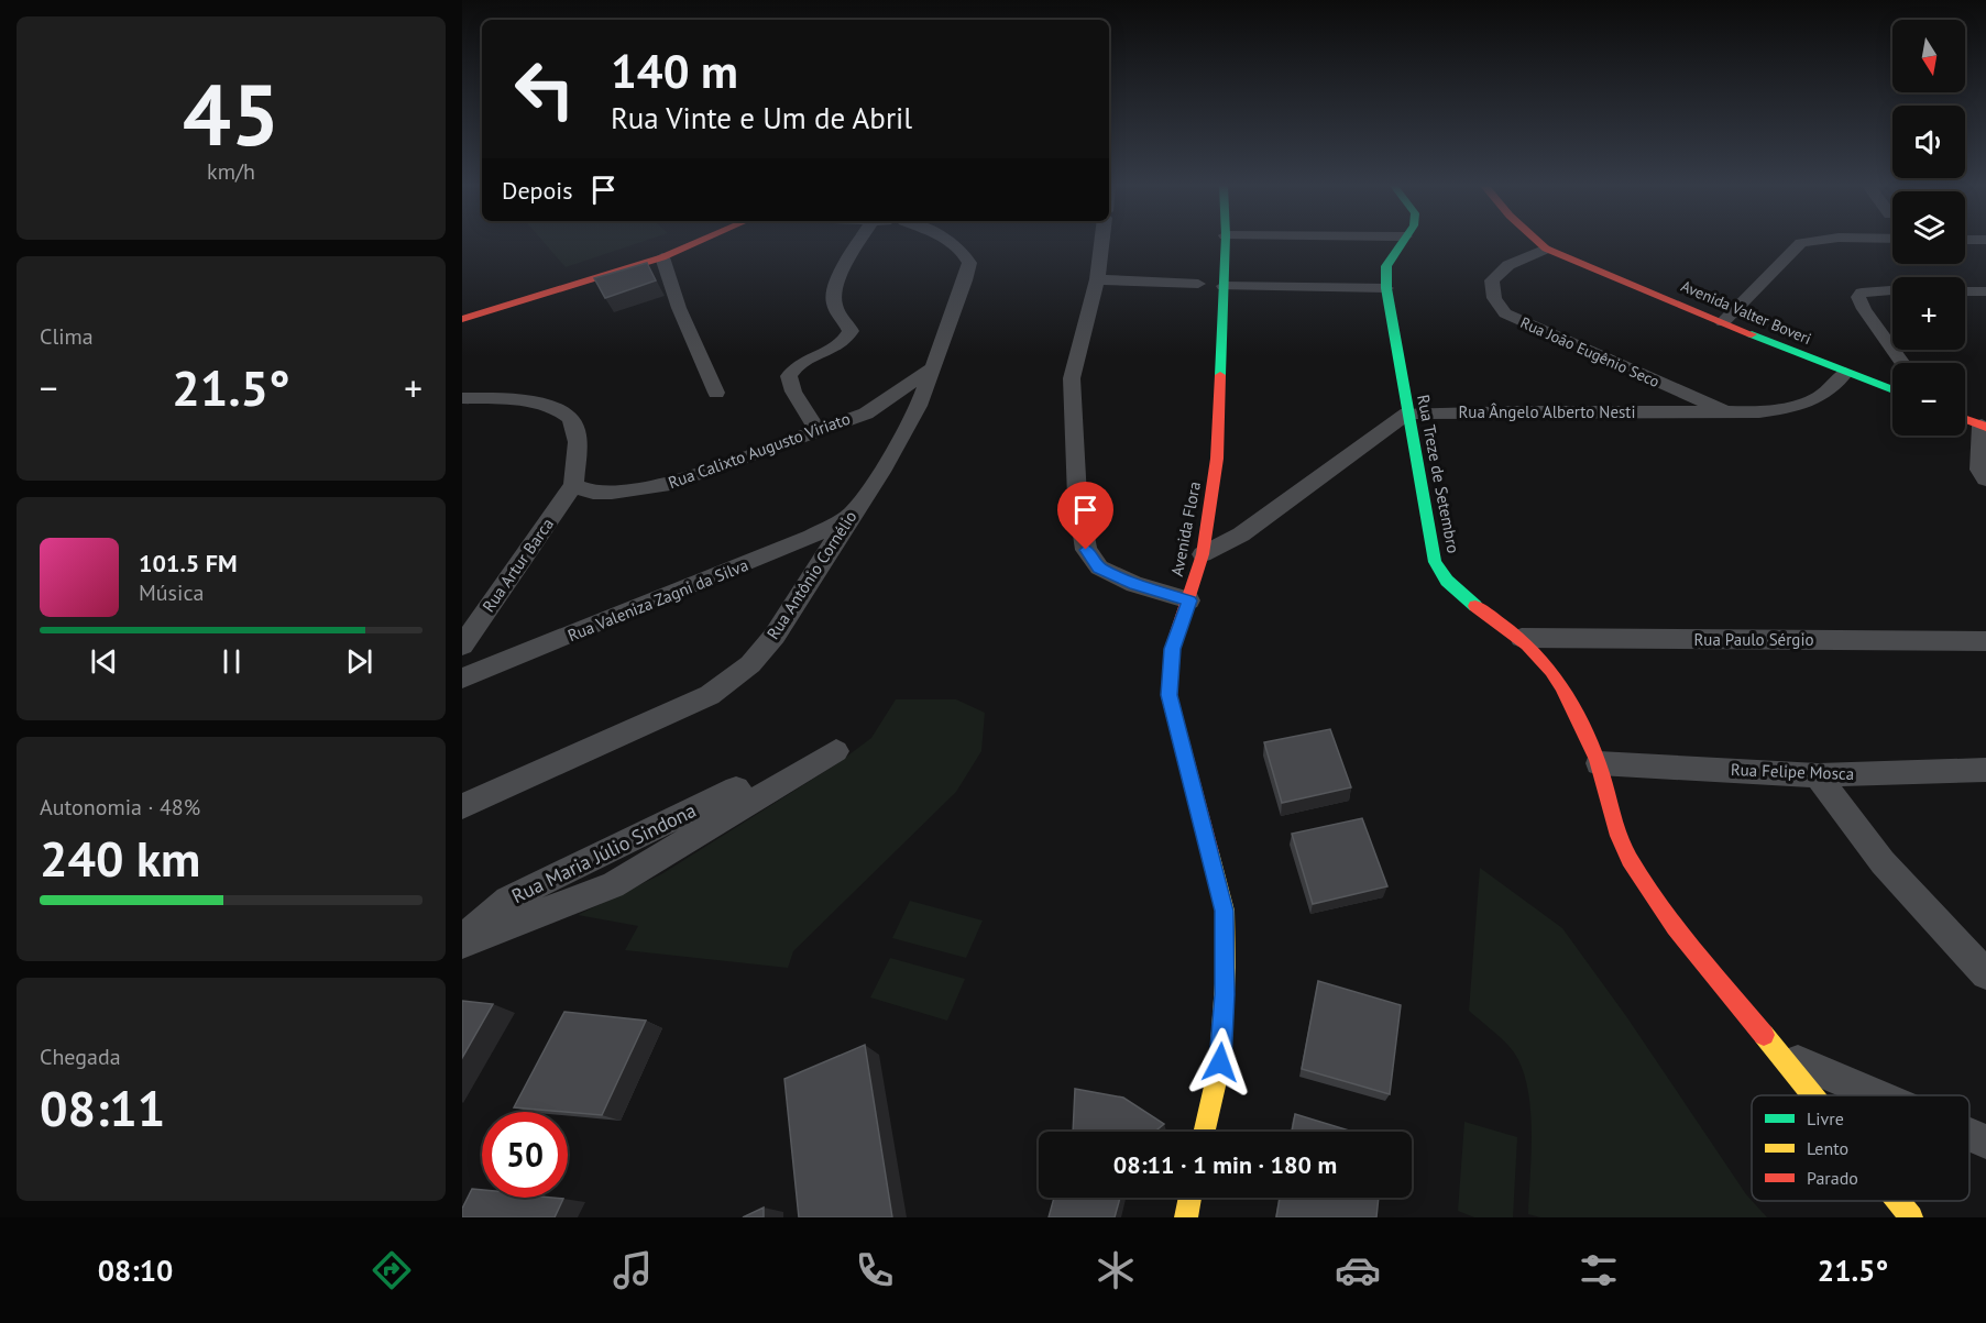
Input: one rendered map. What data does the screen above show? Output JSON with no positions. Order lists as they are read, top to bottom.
{
  "streets": {
    "main road": ["Avenida Valter Boveri", "Rua Treze de Setembro", "Avenida Flora"],
    "street": [
      "Rua João Eugênio Seco",
      "Rua Ângelo Alberto Nesti",
      "Rua Calixto Augusto Viriato",
      "Rua Artur Barca",
      "Rua Antônio Cornélio",
      "Rua Valeniza Zagni da Silva",
      "Rua Paulo Sérgio",
      "Rua Felipe Mosca",
      "Rua Maria Júlio Sindona"
    ]
  },
  "crossings": [
    ["Avenida Valter Boveri", "Rua João Eugênio Seco"],
    ["Avenida Valter Boveri", "Rua Ângelo Alberto Nesti"],
    ["Rua João Eugênio Seco", "Rua Ângelo Alberto Nesti"],
    ["Rua Ângelo Alberto Nesti", "Rua Treze de Setembro"],
    ["Rua Calixto Augusto Viriato", "Rua Artur Barca"],
    ["Rua Calixto Augusto Viriato", "Rua Antônio Cornélio"],
    ["Rua Treze de Setembro", "Rua Paulo Sérgio"],
    ["Rua Treze de Setembro", "Rua Felipe Mosca"],
    ["Rua Antônio Cornélio", "Rua Valeniza Zagni da Silva"]
  ],
  "legend": ["Livre", "Lento", "Parado"],
  "north": "bottom",
  "page": {
    "tile": [
      ["45", "km/h"],
      "Clima",
      ["Autonomia · 48%", "240 km"],
      ["Chegada", "08:11"]
    ],
    "map_buttons": ["+", "−"],
    "turn": ["140 m", "Rua Vinte e Um de Abril"],
    "then": "Depois",
    "heat": ["−", "21.5°", "+"],
    "song": ["101.5 FM", "Música"],
    "limit": "50",
    "trip": "08:11 · 1 min · 180 m",
    "tabs": ["08:10", "21.5°"]
  }
}
